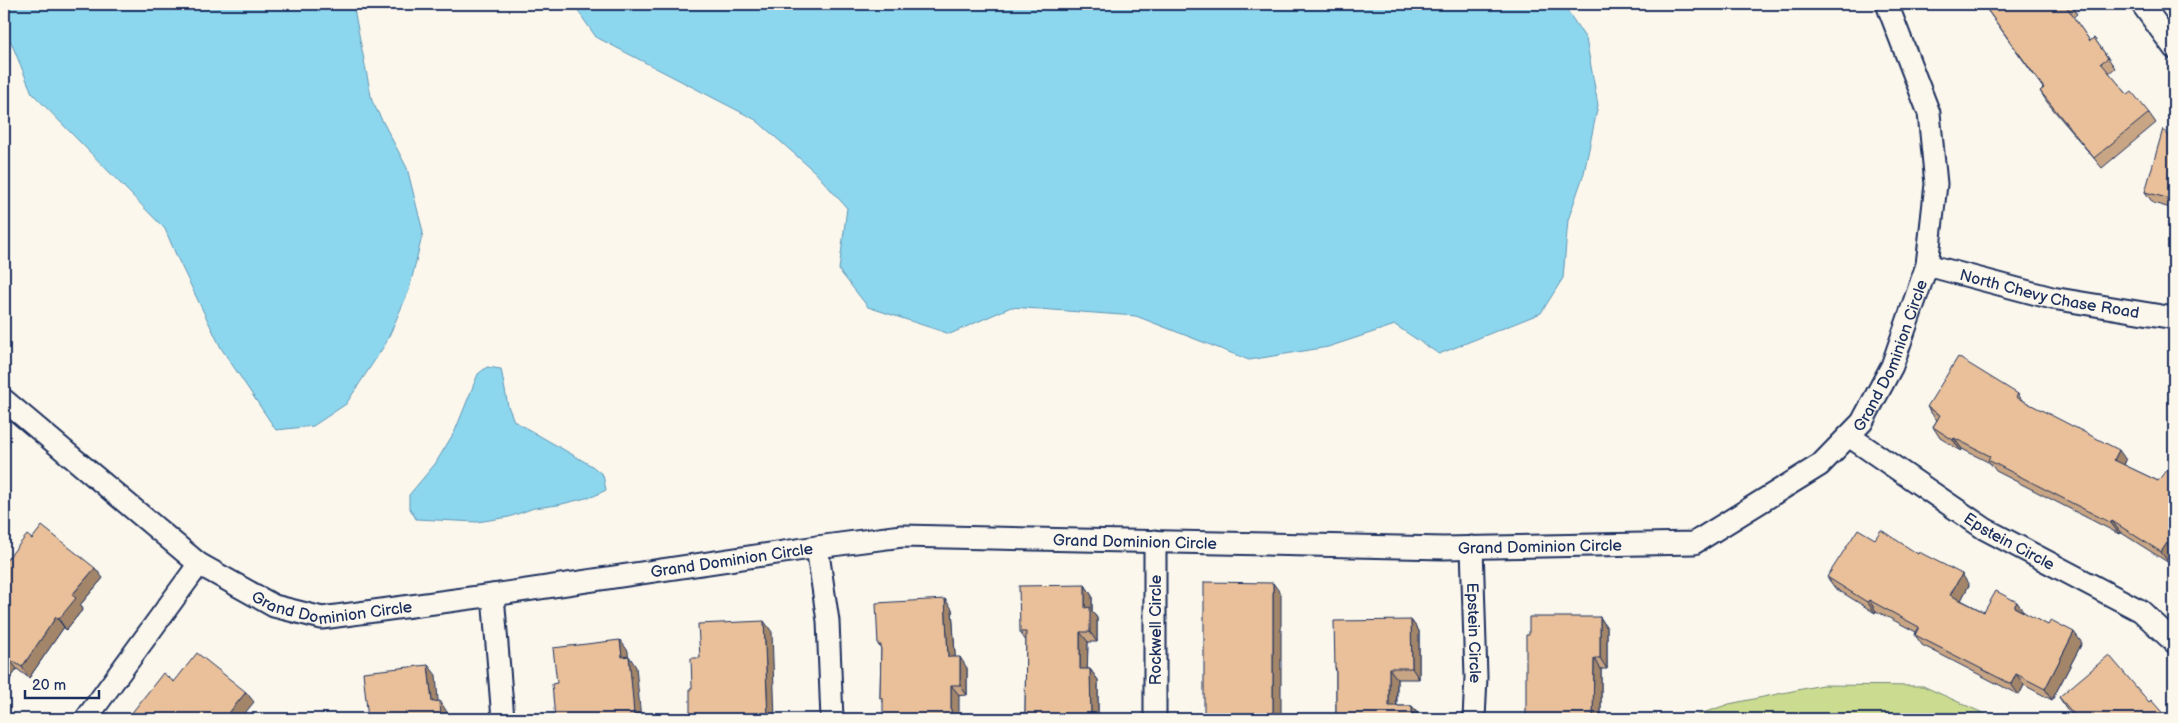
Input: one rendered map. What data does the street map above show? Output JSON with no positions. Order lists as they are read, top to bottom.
{
  "streets": {
    "street": [
      "North Chevy Chase Road",
      "Grand Dominion Circle",
      "Epstein Circle",
      "Rockwell Circle"
    ]
  },
  "crossings": [
    ["North Chevy Chase Road", "Grand Dominion Circle"],
    ["Grand Dominion Circle", "Epstein Circle"],
    ["Grand Dominion Circle", "Rockwell Circle"]
  ],
  "scale_bar": "20 m"
}
